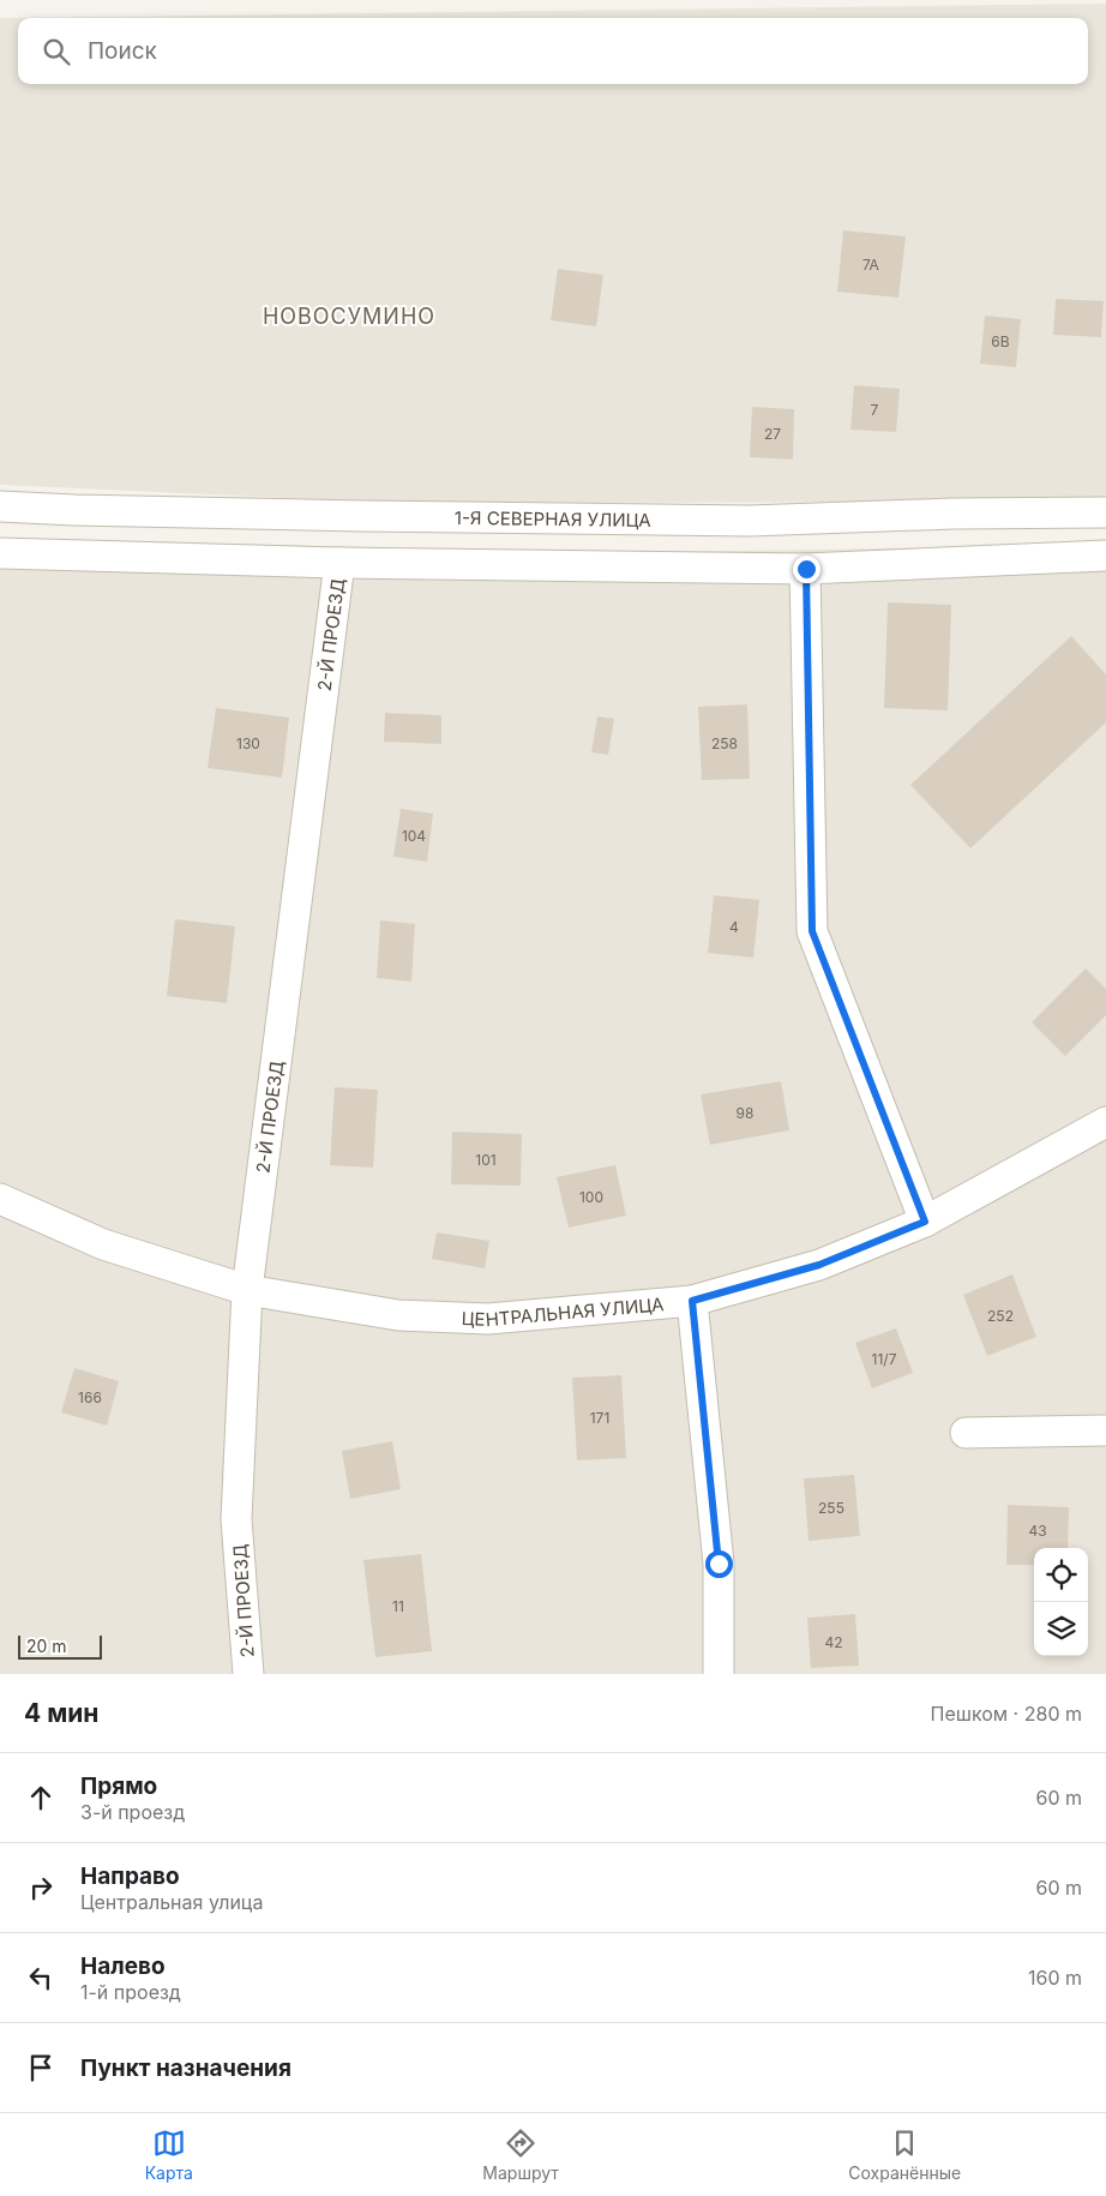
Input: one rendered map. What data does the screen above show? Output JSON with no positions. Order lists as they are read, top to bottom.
{
  "streets": {
    "street": ["1-Я СЕВЕРНАЯ УЛИЦА", "2-Й ПРОЕЗД", "ЦЕНТРАЛЬНАЯ УЛИЦА"]
  },
  "crossings": [
    ["2-Й ПРОЕЗД", "ЦЕНТРАЛЬНАЯ УЛИЦА"]
  ],
  "districts": ["НОВОСУМИНО"],
  "house_numbers": [
    "7А",
    "6В",
    "7",
    "27",
    "130",
    "258",
    "104",
    "4",
    "98",
    "101",
    "100",
    "252",
    "11/7",
    "166",
    "171",
    "255",
    "43",
    "11",
    "42"
  ],
  "scale_bar": "20 m",
  "page": {
    "search": "Поиск",
    "scale": "20 m",
    "heading": ["4 мин", "Пешком · 280 m"],
    "list": [
      ["Прямо", "3-й проезд", "60 m"],
      ["Направо", "Центральная улица", "60 m"],
      ["Налево", "1-й проезд", "160 m"],
      "Пункт назначения"
    ],
    "nav": ["Карта", "Маршрут", "Сохранённые"]
  }
}
